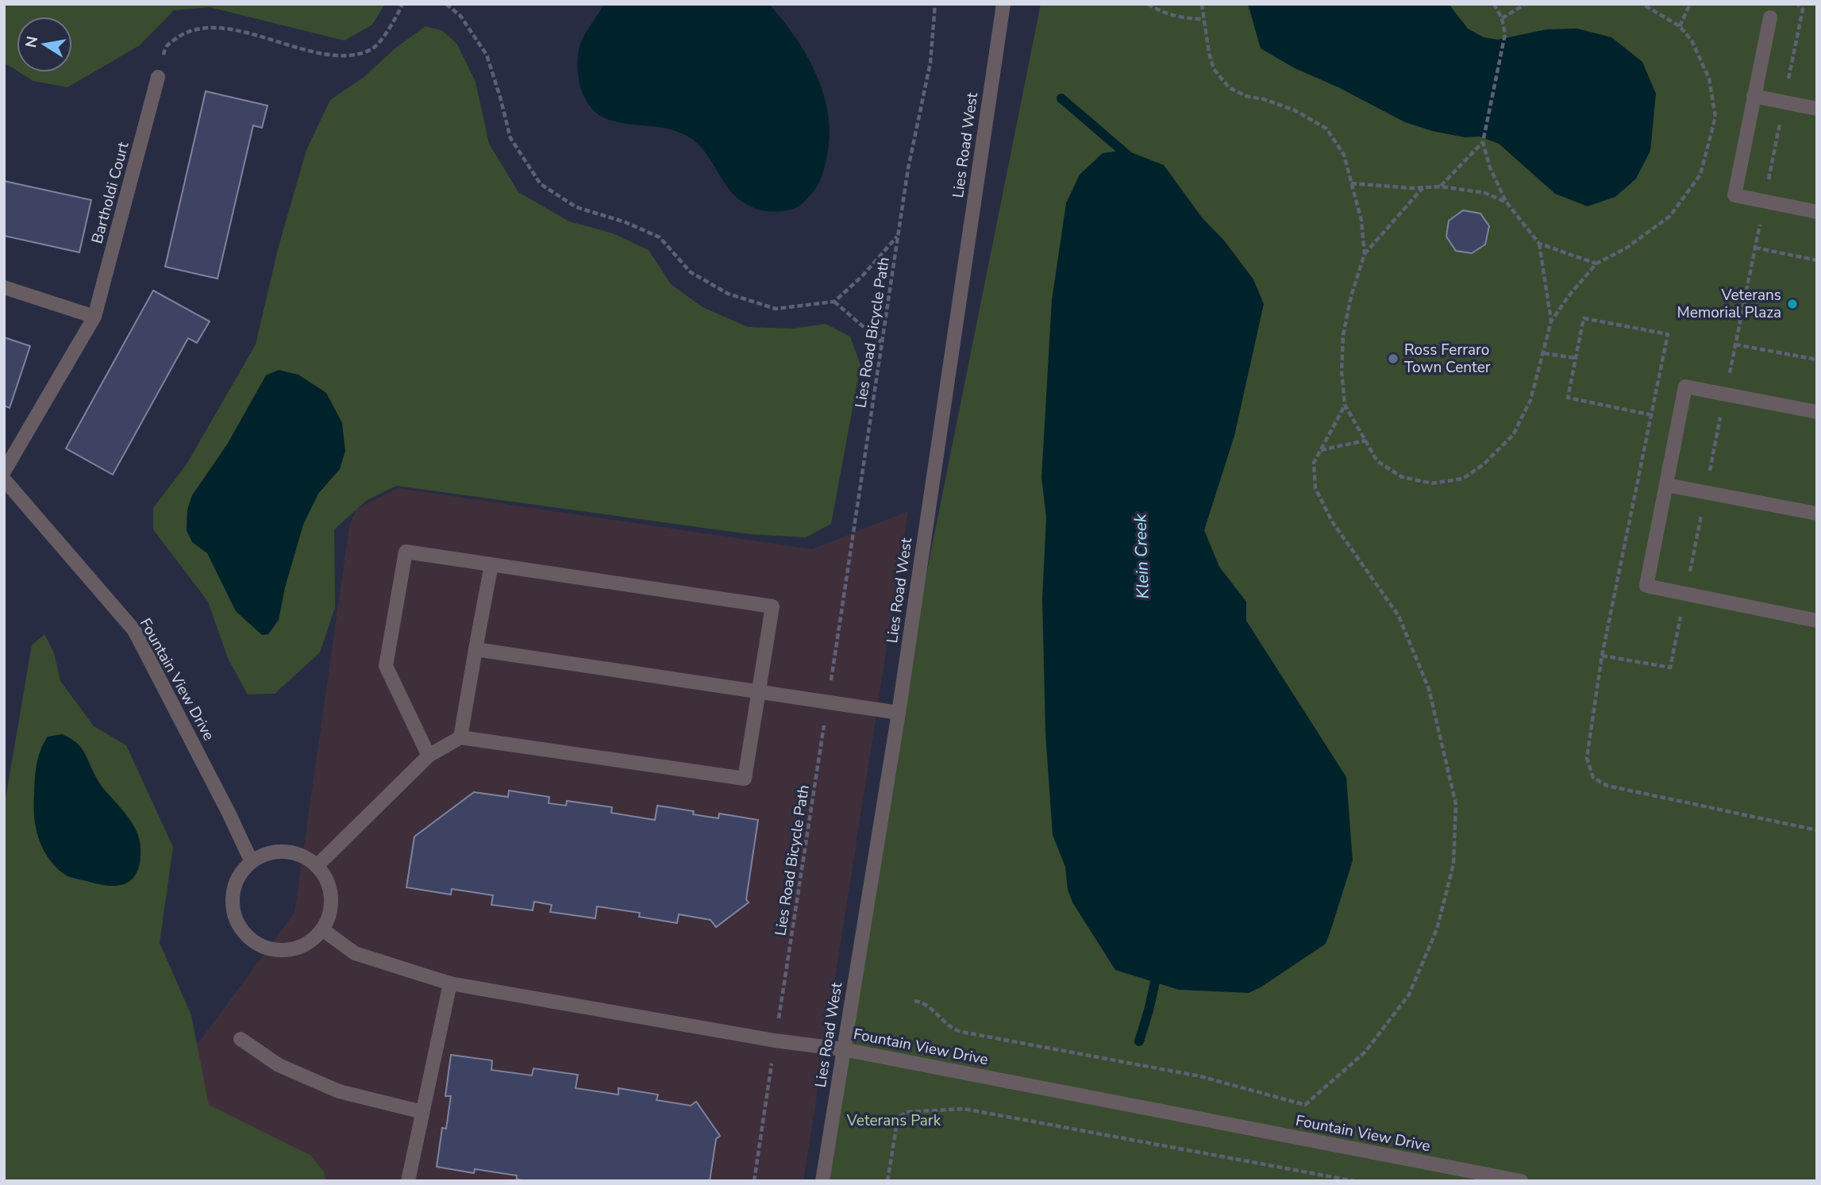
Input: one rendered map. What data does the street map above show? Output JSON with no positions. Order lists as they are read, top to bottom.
{
  "streets": {
    "street": ["Lies Road West", "Bartholdi Court", "Fountain View Drive"],
    "path": ["Lies Road Bicycle Path"]
  },
  "crossings": [
    ["Lies Road West", "Fountain View Drive"]
  ],
  "water": ["Klein Creek"],
  "parks": ["Veterans Park"],
  "places": ["Veterans Memorial Plaza", "Ross Ferraro Town Center"],
  "north": "left"
}
